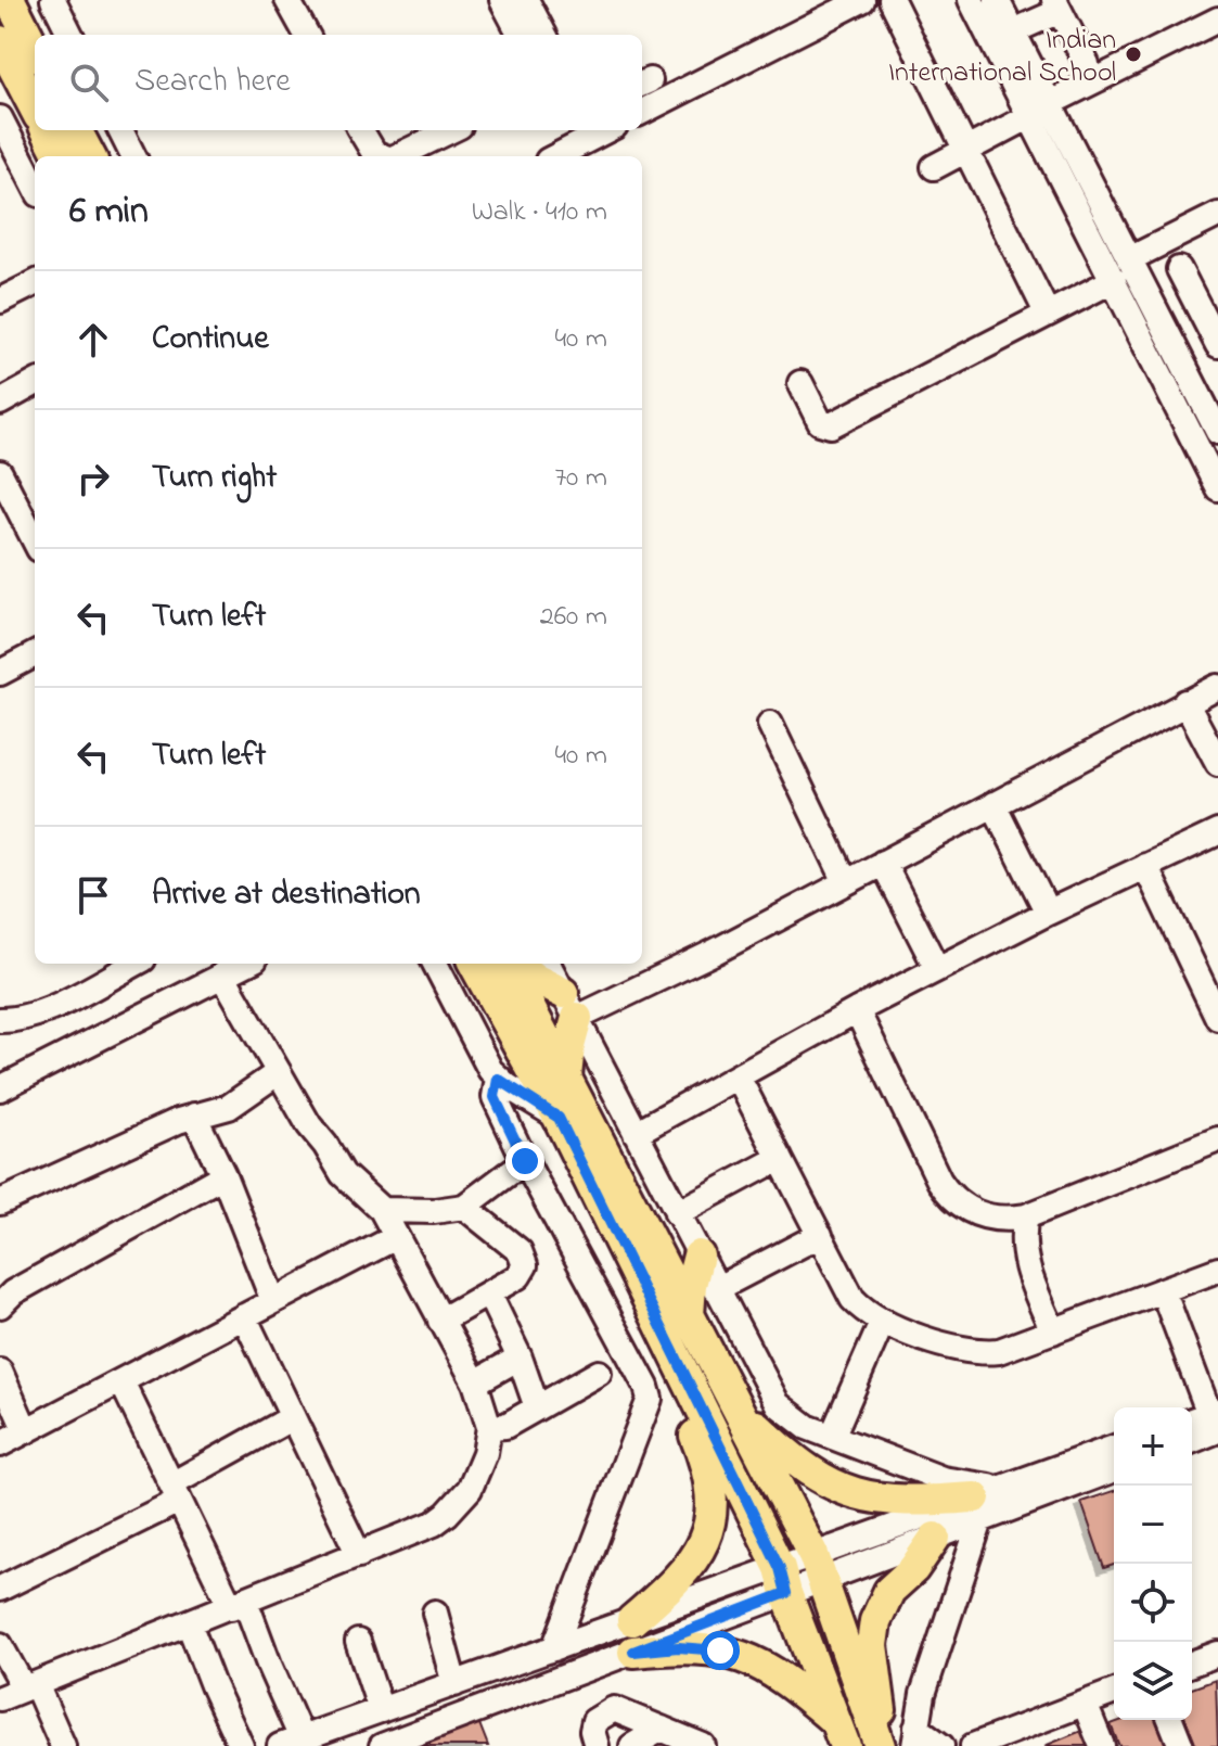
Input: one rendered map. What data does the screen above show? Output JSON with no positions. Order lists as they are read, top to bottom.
{
  "places": ["Indian International School"],
  "page": {
    "search": "Search here",
    "heading": ["6 min", "Walk · 410 m"],
    "list": [
      ["Continue", "40 m"],
      ["Turn right", "70 m"],
      ["Turn left", "260 m"],
      ["Turn left", "40 m"],
      "Arrive at destination"
    ],
    "map_buttons": ["+", "−"]
  }
}
